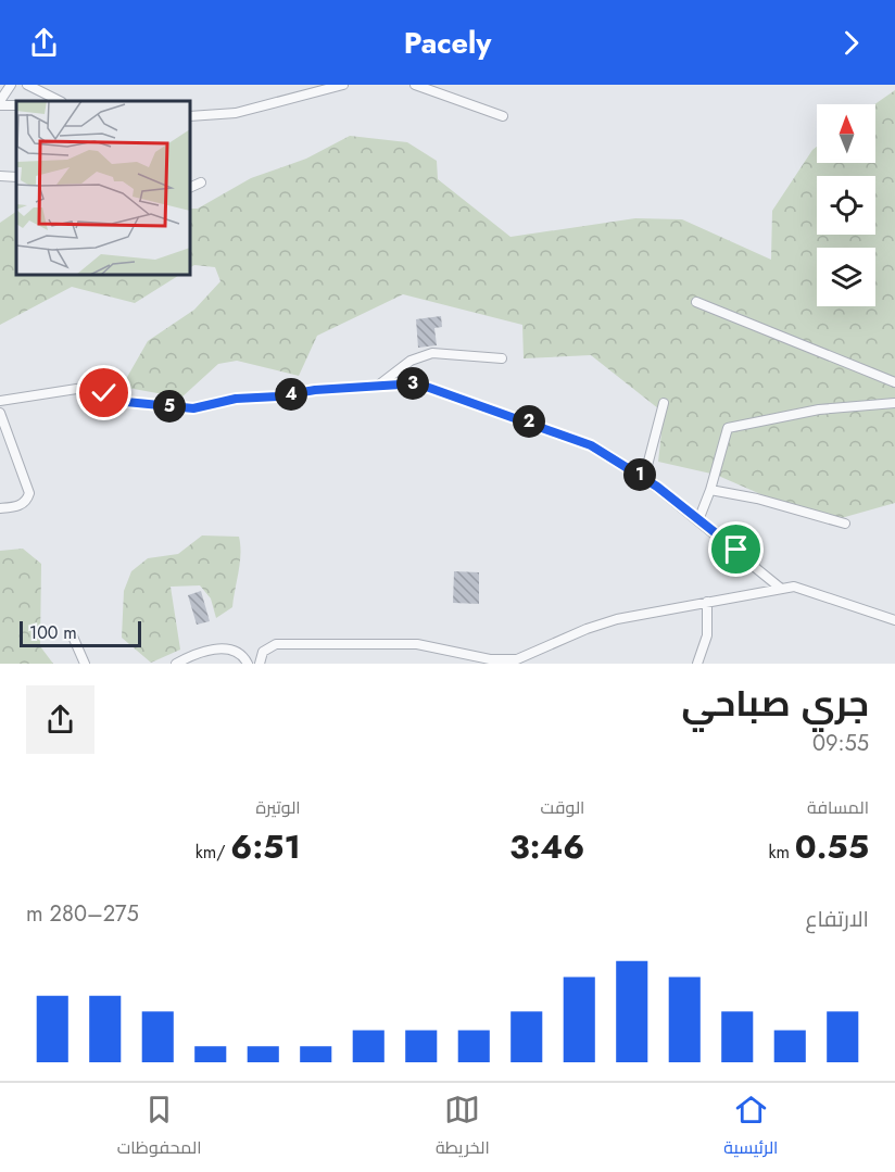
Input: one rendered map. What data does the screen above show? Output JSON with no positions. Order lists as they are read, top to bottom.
{
  "scale_bar": "100 m",
  "north": "top",
  "page": {
    "header": "Pacely",
    "pins": [
      "3",
      "4",
      "5",
      "2",
      "1"
    ],
    "scale": "100 m",
    "heading": ["جري صباحي", "09:55"],
    "stats": [
      ["المسافة", "0.55 km"],
      ["الوقت", "3:46"],
      ["الوتيرة", "6:51 /km"]
    ],
    "chart": ["الارتفاع", "275–280 m"],
    "tabs": ["الرئيسية", "الخريطة", "المحفوظات"]
  }
}
